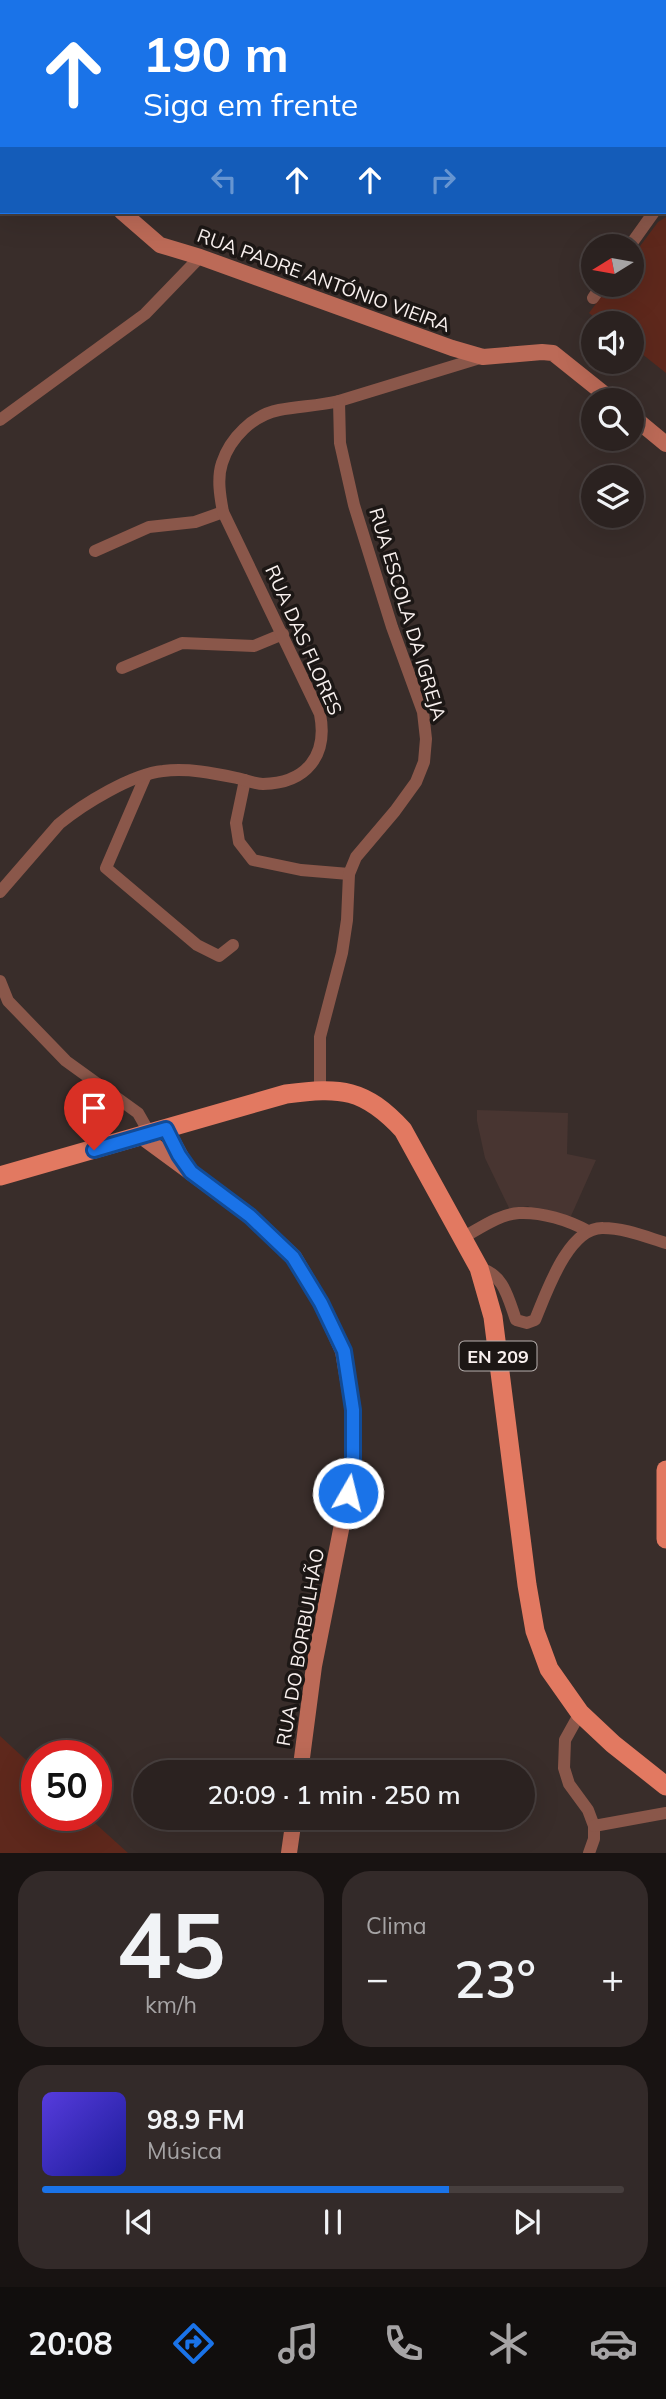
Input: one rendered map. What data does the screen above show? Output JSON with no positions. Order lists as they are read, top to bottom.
{
  "streets": {
    "main road": ["RUA PADRE ANTÓNIO VIEIRA", "EN 209", "RUA DO BORBULHÃO"],
    "street": ["RUA ESCOLA DA IGREJA", "RUA DAS FLORES"]
  },
  "crossings": [
    ["RUA ESCOLA DA IGREJA", "RUA DAS FLORES"],
    ["RUA ESCOLA DA IGREJA", "EN 209"],
    ["EN 209", "RUA DO BORBULHÃO"]
  ],
  "north": "left",
  "page": {
    "turn": ["190 m", "Siga em frente"],
    "limit": "50",
    "trip": "20:09 · 1 min · 250 m",
    "tile": [
      ["45", "km/h"],
      "Clima"
    ],
    "heat": ["−", "23°", "+"],
    "song": ["98.9 FM", "Música"],
    "tabs": "20:08"
  }
}
